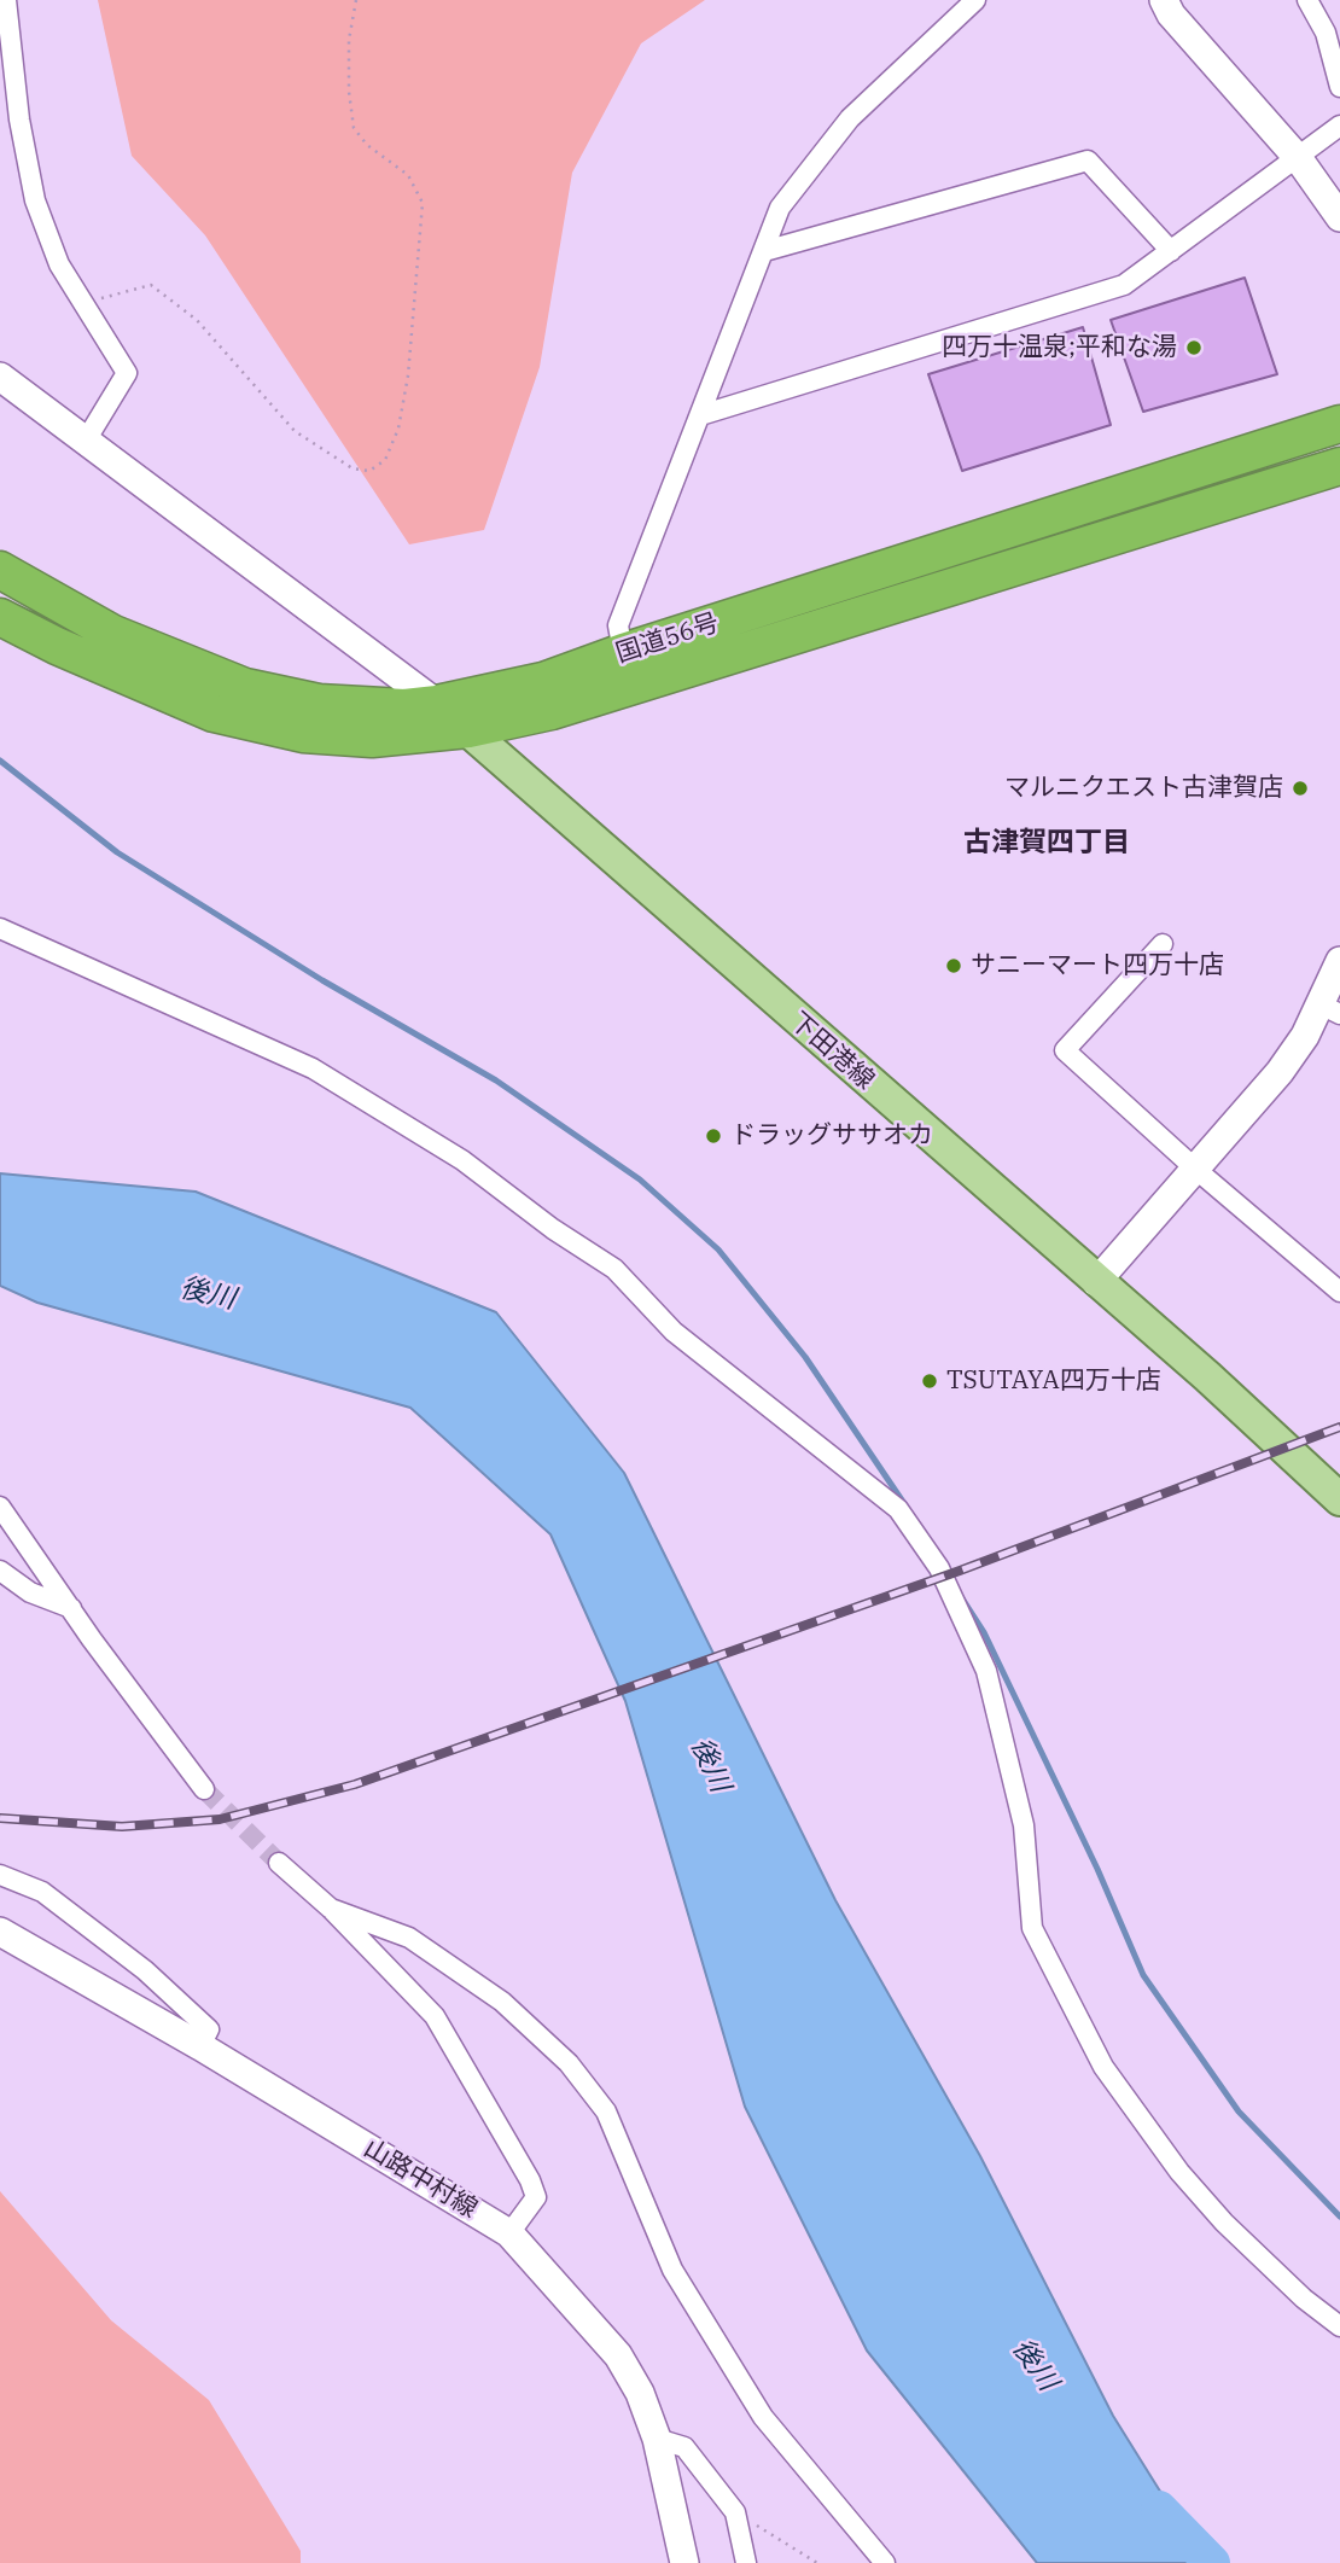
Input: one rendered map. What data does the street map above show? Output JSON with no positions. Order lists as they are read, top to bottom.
{
  "streets": {
    "highway": ["国道56号"],
    "main road": ["下田港線"],
    "street": ["山路中村線"]
  },
  "crossings": [
    ["国道56号", "下田港線"]
  ],
  "districts": ["古津賀四丁目"],
  "water": ["後川"],
  "places": [
    "四万十温泉;平和な湯",
    "マルニクエスト古津賀店",
    "サニーマート四万十店",
    "ドラッグササオカ",
    "TSUTAYA四万十店"
  ]
}
